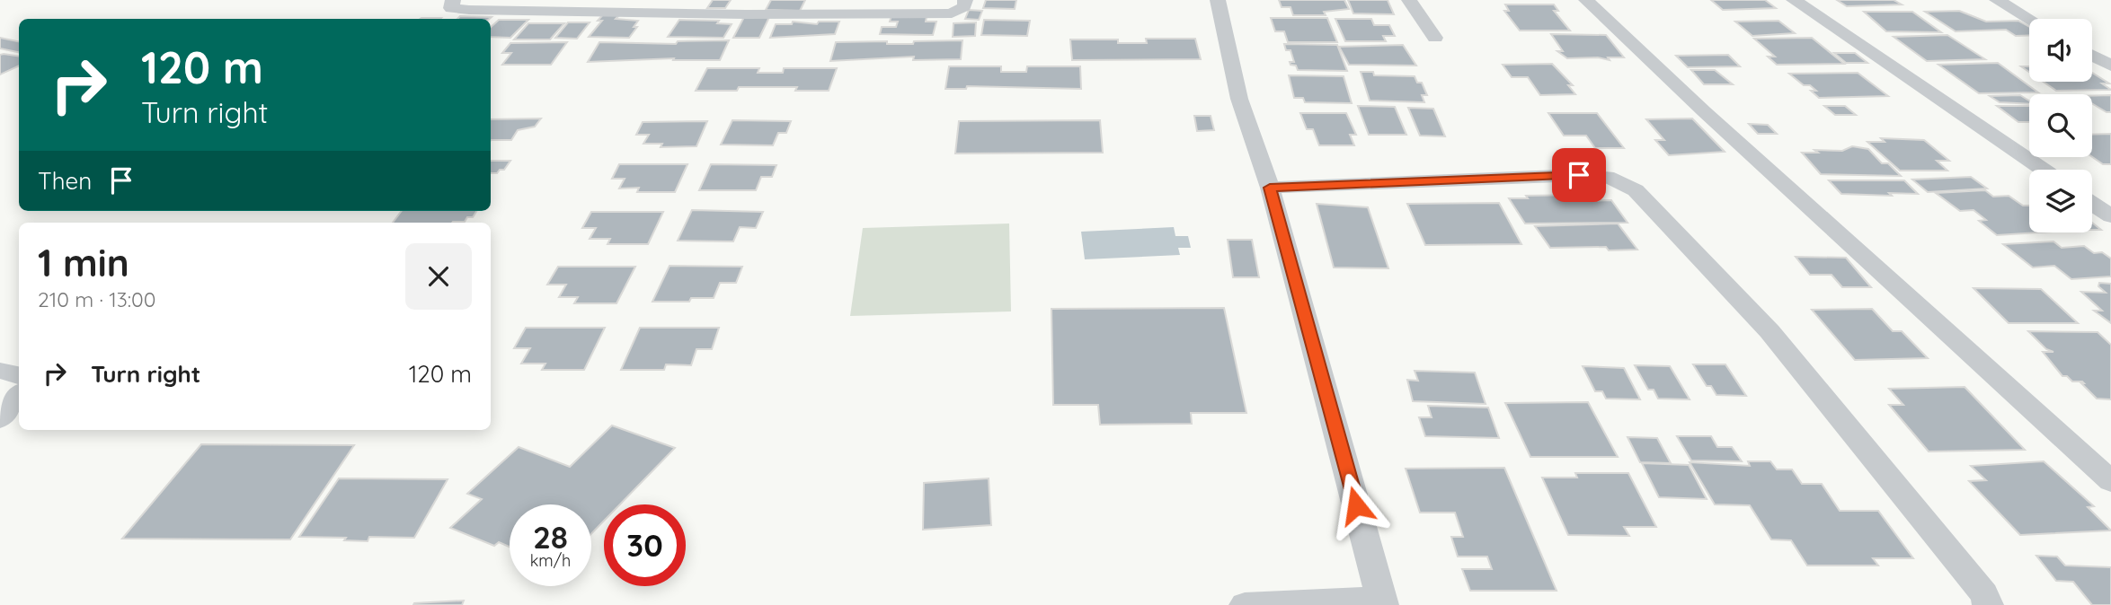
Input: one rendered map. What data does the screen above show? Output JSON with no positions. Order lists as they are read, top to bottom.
{
  "page": {
    "turn": ["120 m", "Turn right"],
    "then": "Then",
    "heading": ["1 min", "210 m · 13:00"],
    "list": [
      {
        "name": "Turn right",
        "value": "120 m"
      }
    ],
    "speed": "28 km/h",
    "limit": "30"
  }
}
